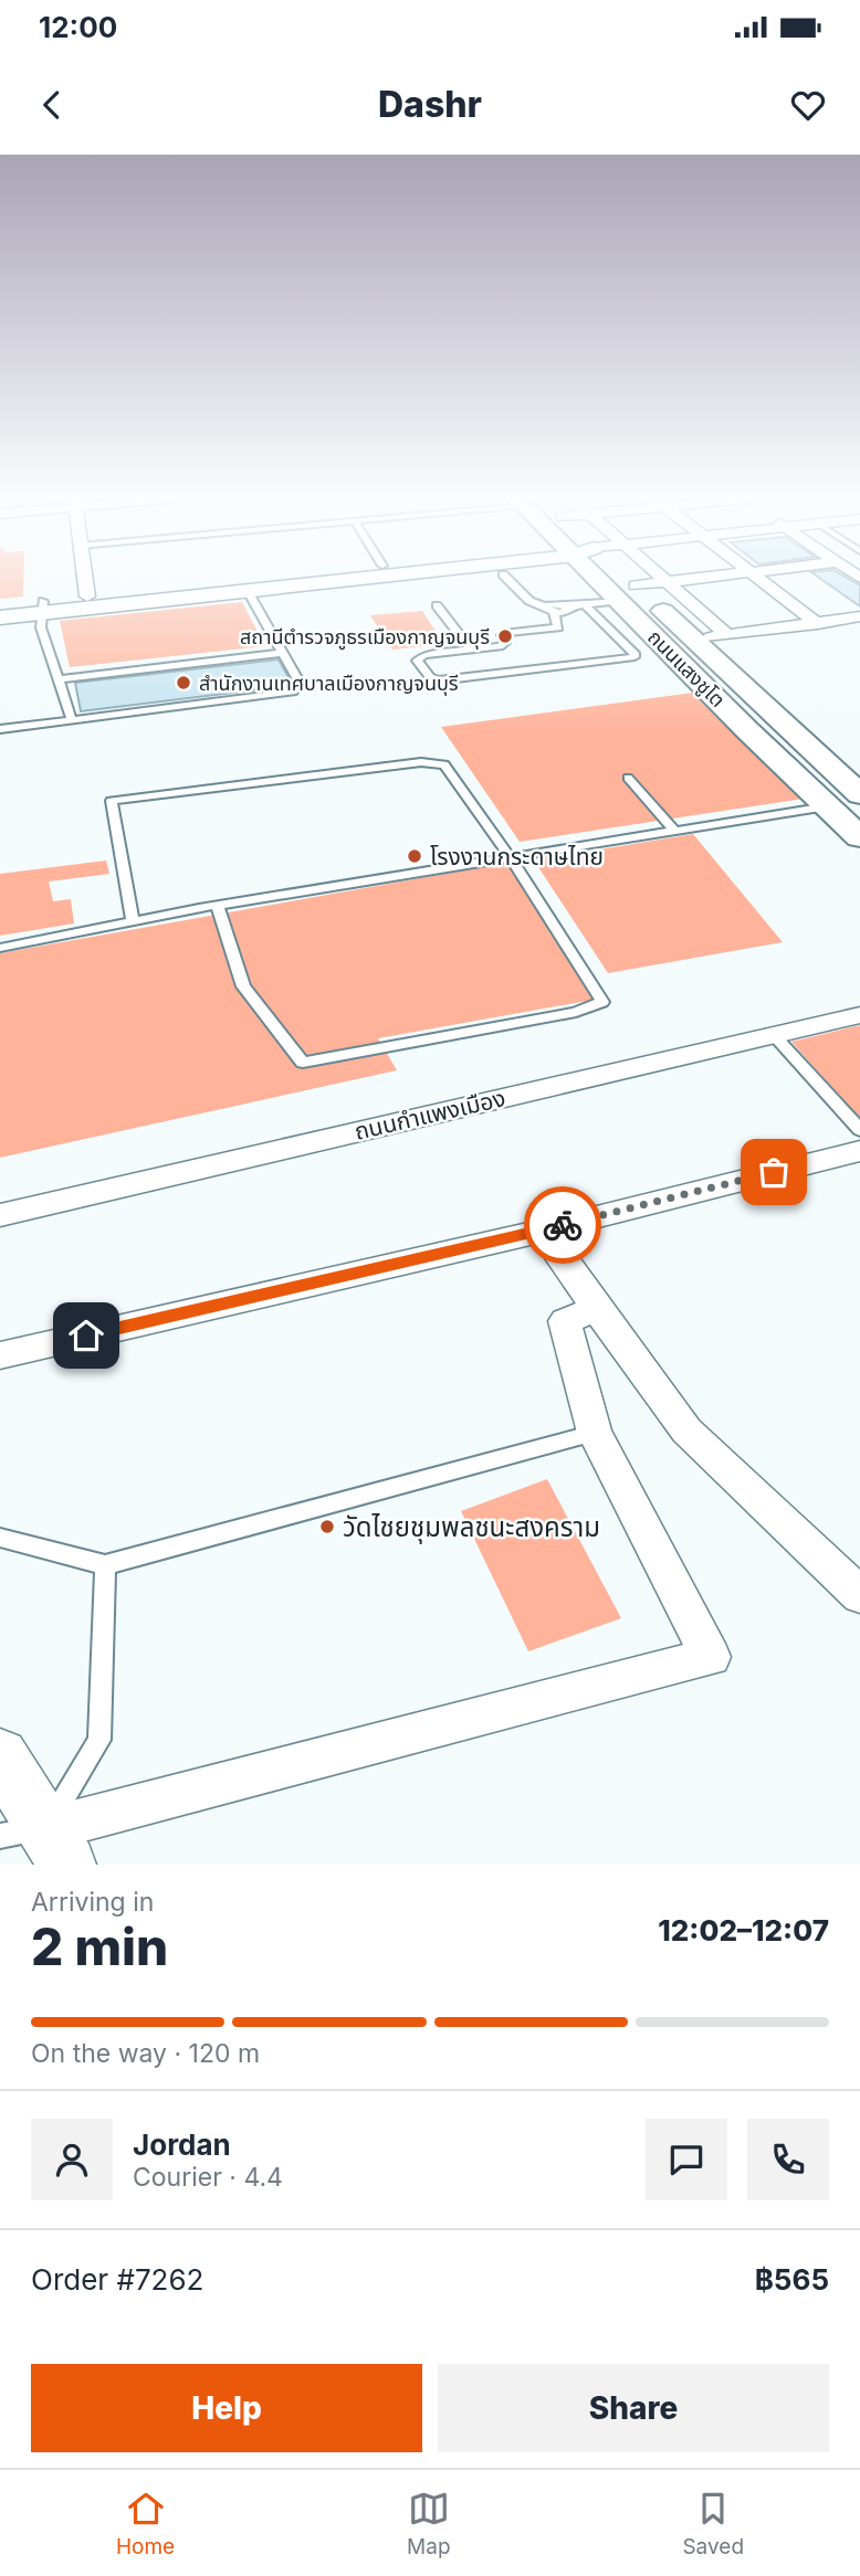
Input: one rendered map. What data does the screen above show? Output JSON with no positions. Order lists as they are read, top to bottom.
{
  "streets": {
    "main road": ["ถนนแสงชูโต"],
    "street": ["ถนนกำแพงเมือง"]
  },
  "places": [
    "สถานีตำรวจภูธรเมืองกาญจนบุรี",
    "สำนักงานเทศบาลเมืองกาญจนบุรี",
    "โรงงานกระดาษไทย",
    "วัดไชยชุมพลชนะสงคราม"
  ],
  "page": {
    "status": "12:00",
    "header": "Dashr",
    "heading": ["2 min", "Arriving in", "12:02–12:07"],
    "panel": [
      "Jordan",
      "Courier · 4.4",
      "Order #7262",
      "฿565"
    ],
    "bar": "On the way · 120 m",
    "buttons": ["Help", "Share"],
    "tabs": ["Home", "Map", "Saved"]
  }
}
